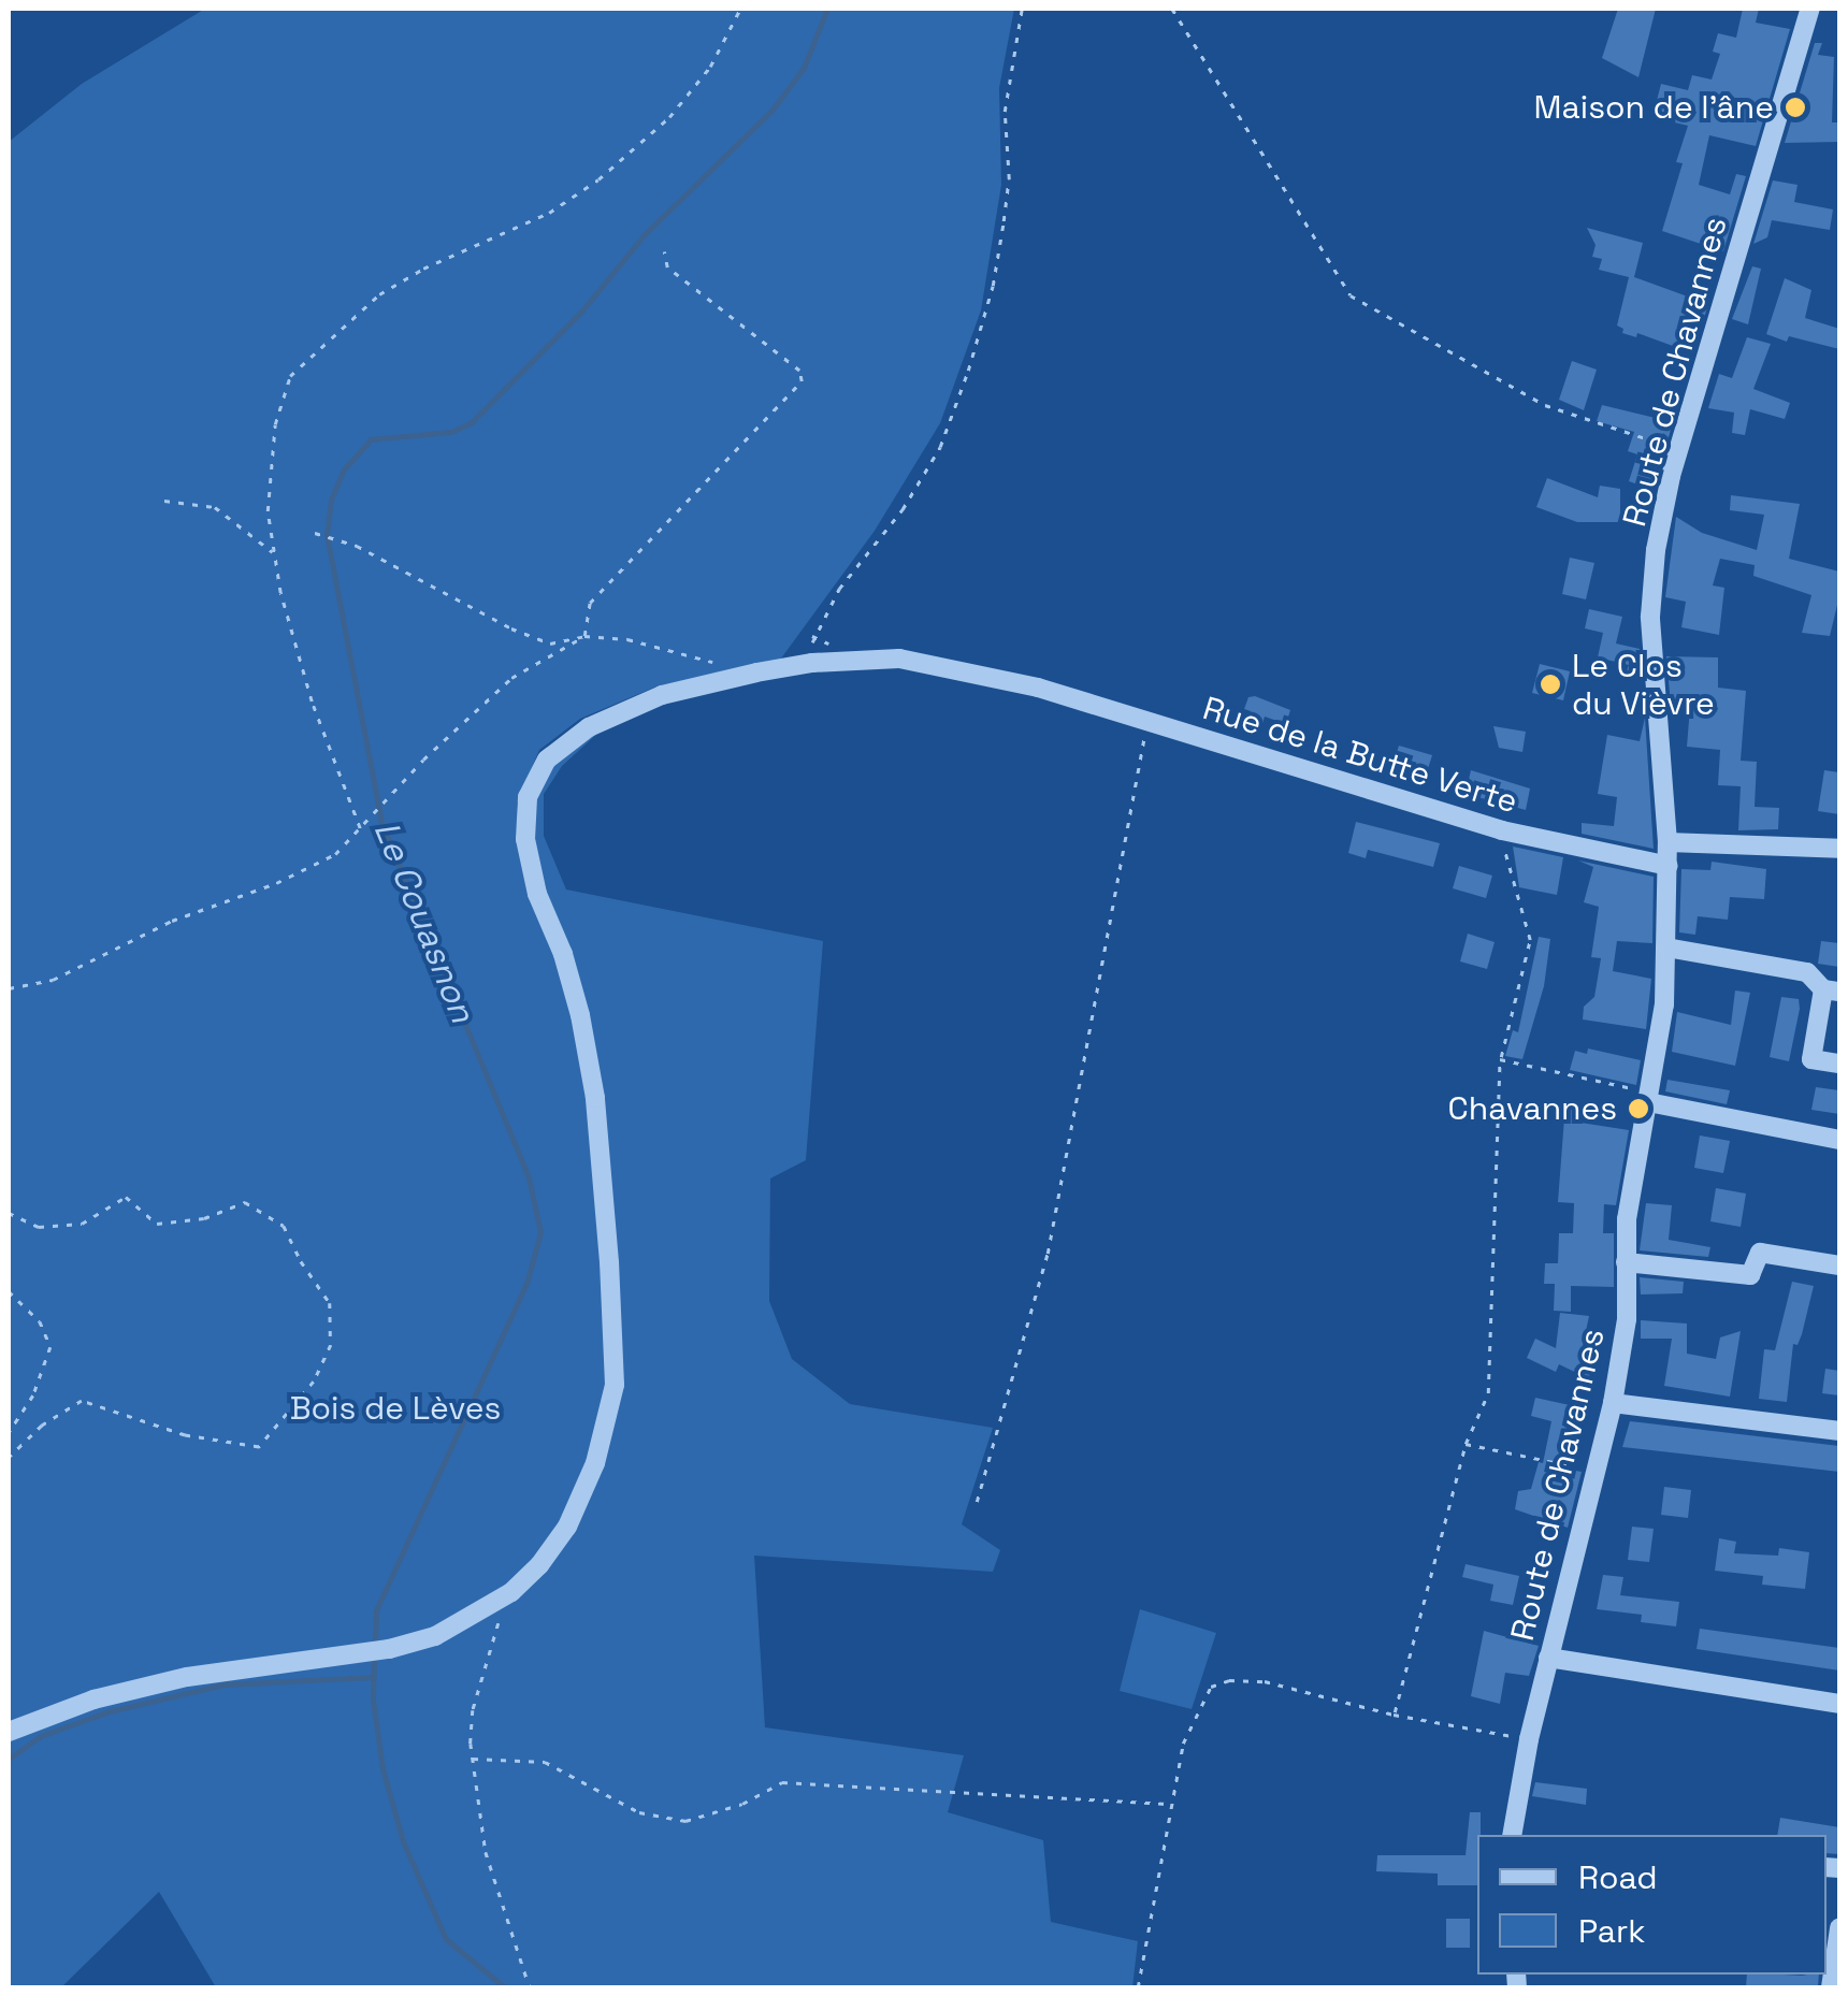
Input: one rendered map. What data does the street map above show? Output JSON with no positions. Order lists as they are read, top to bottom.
{
  "streets": {
    "street": ["Route de Chavannes", "Rue de la Butte Verte"]
  },
  "crossings": [
    ["Route de Chavannes", "Rue de la Butte Verte"]
  ],
  "water": ["Le Couasnon"],
  "parks": ["Bois de Lèves"],
  "places": ["Maison de l'âne", "Le Clos du Vièvre", "Chavannes"],
  "legend": ["Road", "Park"]
}
